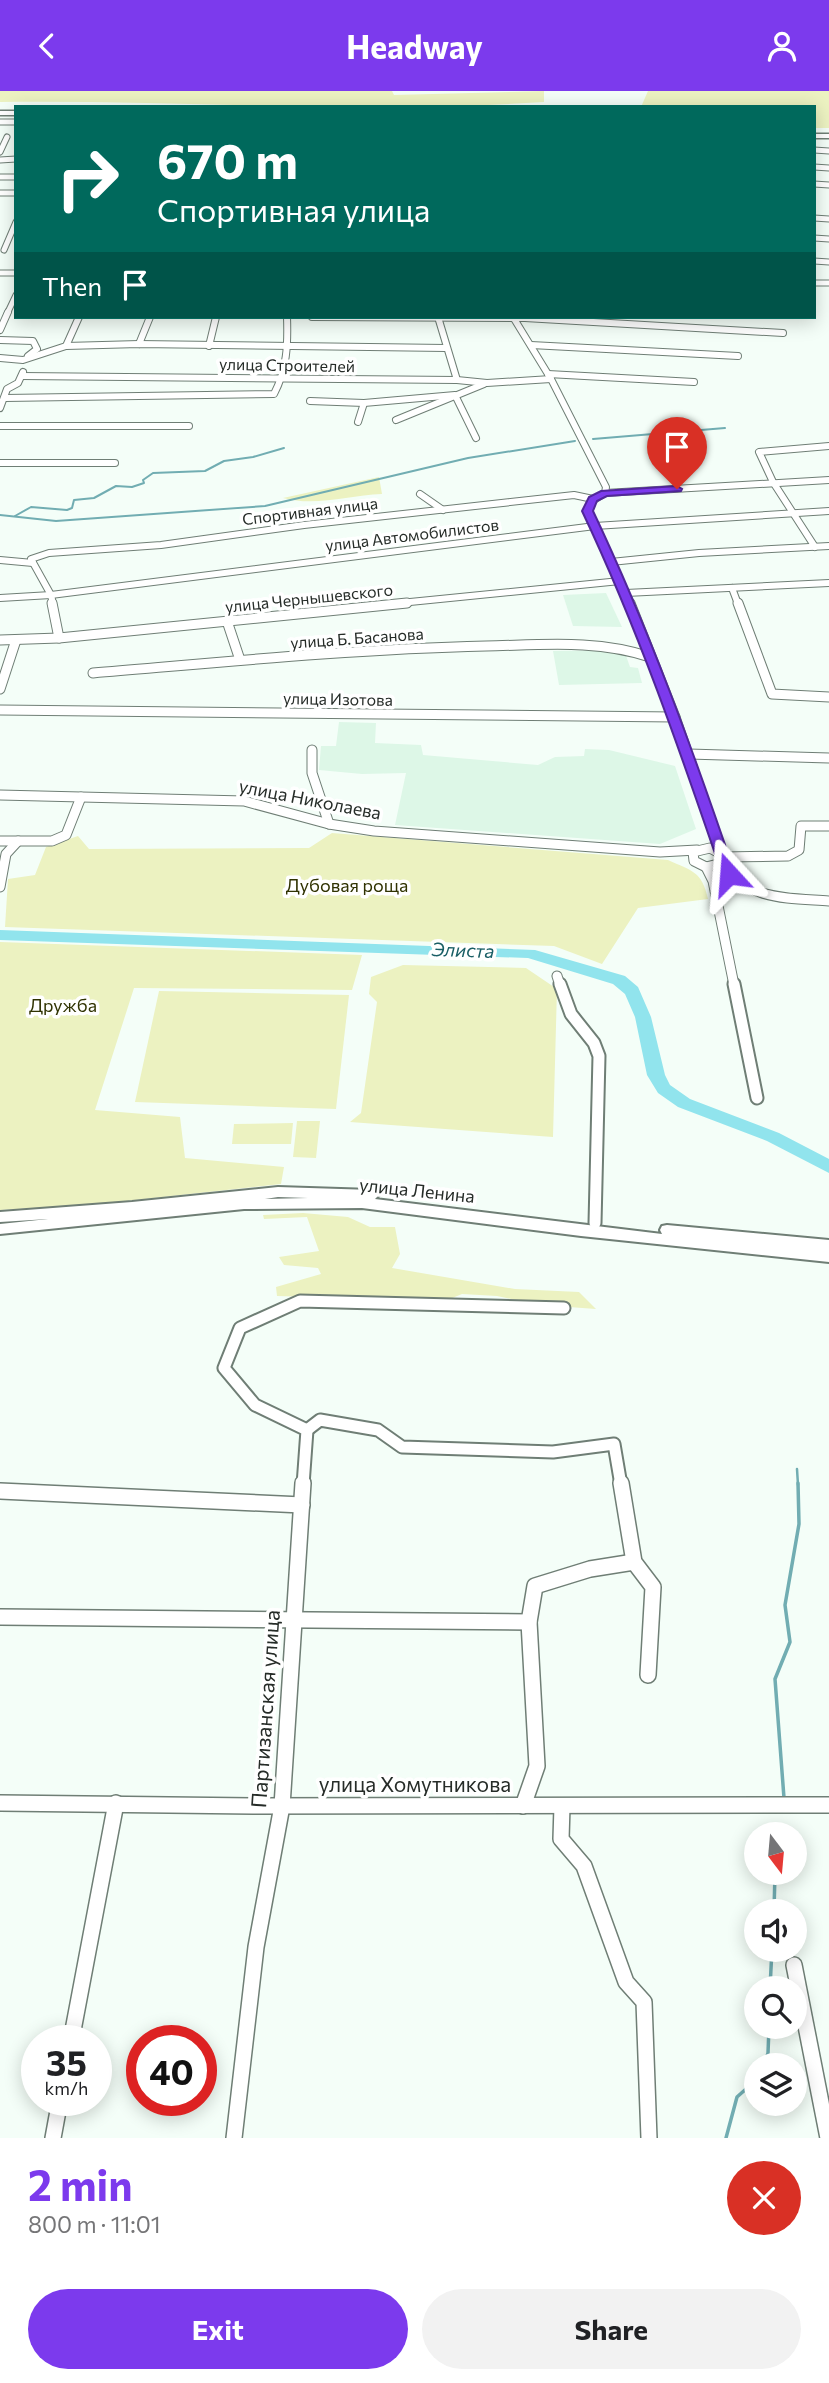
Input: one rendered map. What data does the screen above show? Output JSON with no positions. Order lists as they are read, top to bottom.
{
  "streets": {
    "main road": ["улица Ленина"],
    "street": [
      "улица Строителей",
      "Спортивная улица",
      "улица Автомобилистов",
      "улица Чернышевского",
      "улица Б. Басанова",
      "улица Изотова",
      "улица Николаева",
      "Партизанская улица",
      "улица Хомутникова"
    ]
  },
  "crossings": [
    ["Партизанская улица", "улица Хомутникова"]
  ],
  "water": ["Элиста"],
  "parks": ["Дубовая роща", "Дружба"],
  "north": "bottom",
  "page": {
    "header": "Headway",
    "turn": ["670 m", "Спортивная улица"],
    "then": "Then",
    "speed": "35 km/h",
    "limit": "40",
    "heading": ["2 min", "800 m · 11:01"],
    "buttons": ["Exit", "Share"]
  }
}
